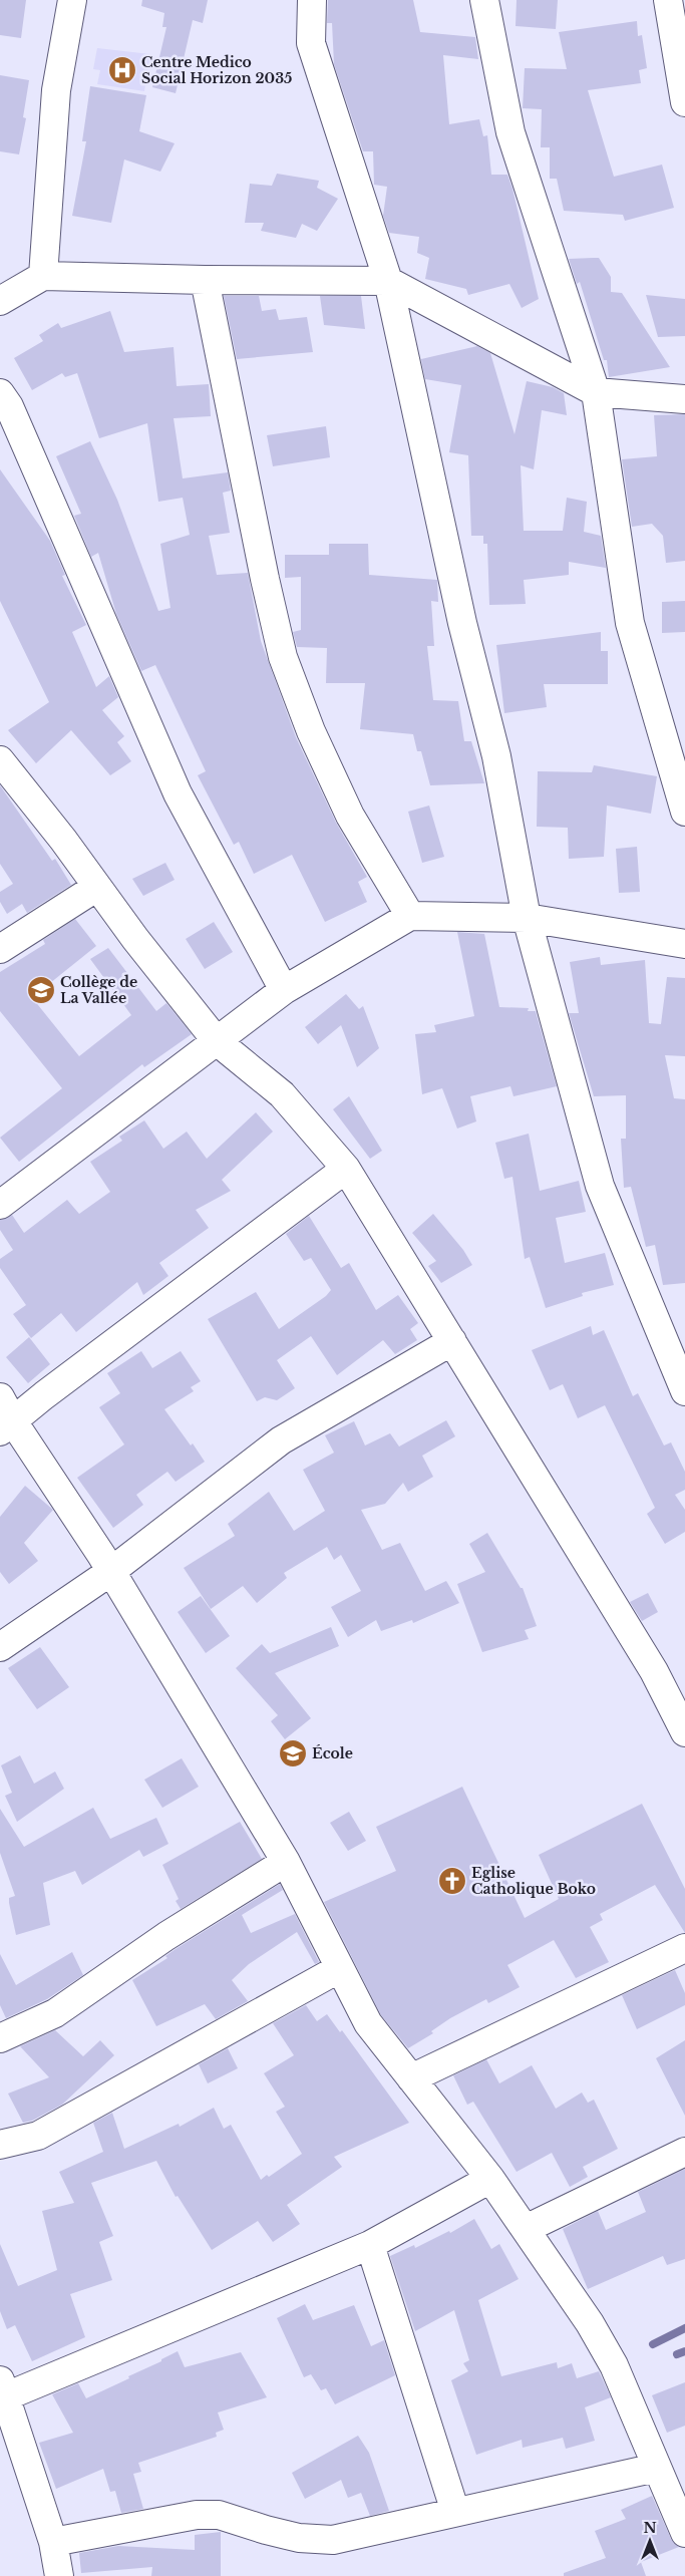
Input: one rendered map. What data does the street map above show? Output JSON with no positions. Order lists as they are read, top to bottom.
{
  "places": {
    "hospital": ["Centre Medico Social Horizon 2035"],
    "school or university": ["Collège de La Vallée", "École"],
    "church": ["Eglise Catholique Boko"]
  },
  "north": "top"
}
